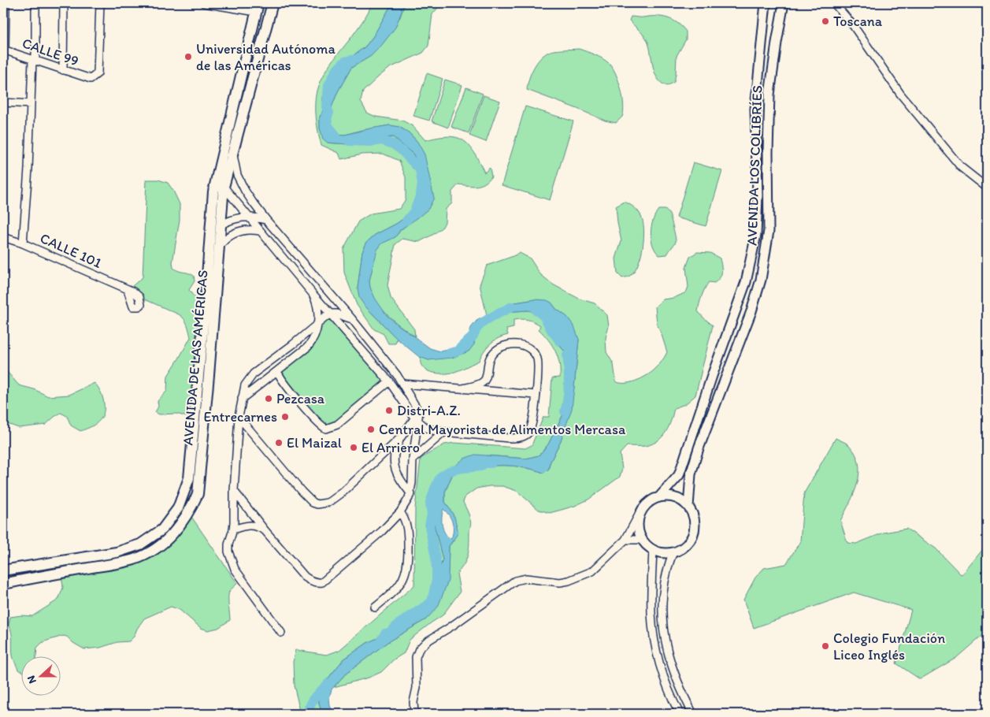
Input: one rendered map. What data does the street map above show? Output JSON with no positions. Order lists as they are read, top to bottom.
{
  "streets": {
    "highway": ["AVENIDA DE LAS AMÉRICAS"],
    "main road": ["AVENIDA LOS COLIBRÍES"],
    "street": ["CALLE 99", "CALLE 101"]
  },
  "places": [
    "Toscana",
    "Universidad Autónoma de las Américas",
    "Pezcasa",
    "Distri-A.Z.",
    "Entrecarnes",
    "Central Mayorista de Alimentos Mercasa",
    "El Maizal",
    "El Arriero",
    "Colegio Fundación Liceo Inglés"
  ],
  "north": "left"
}
